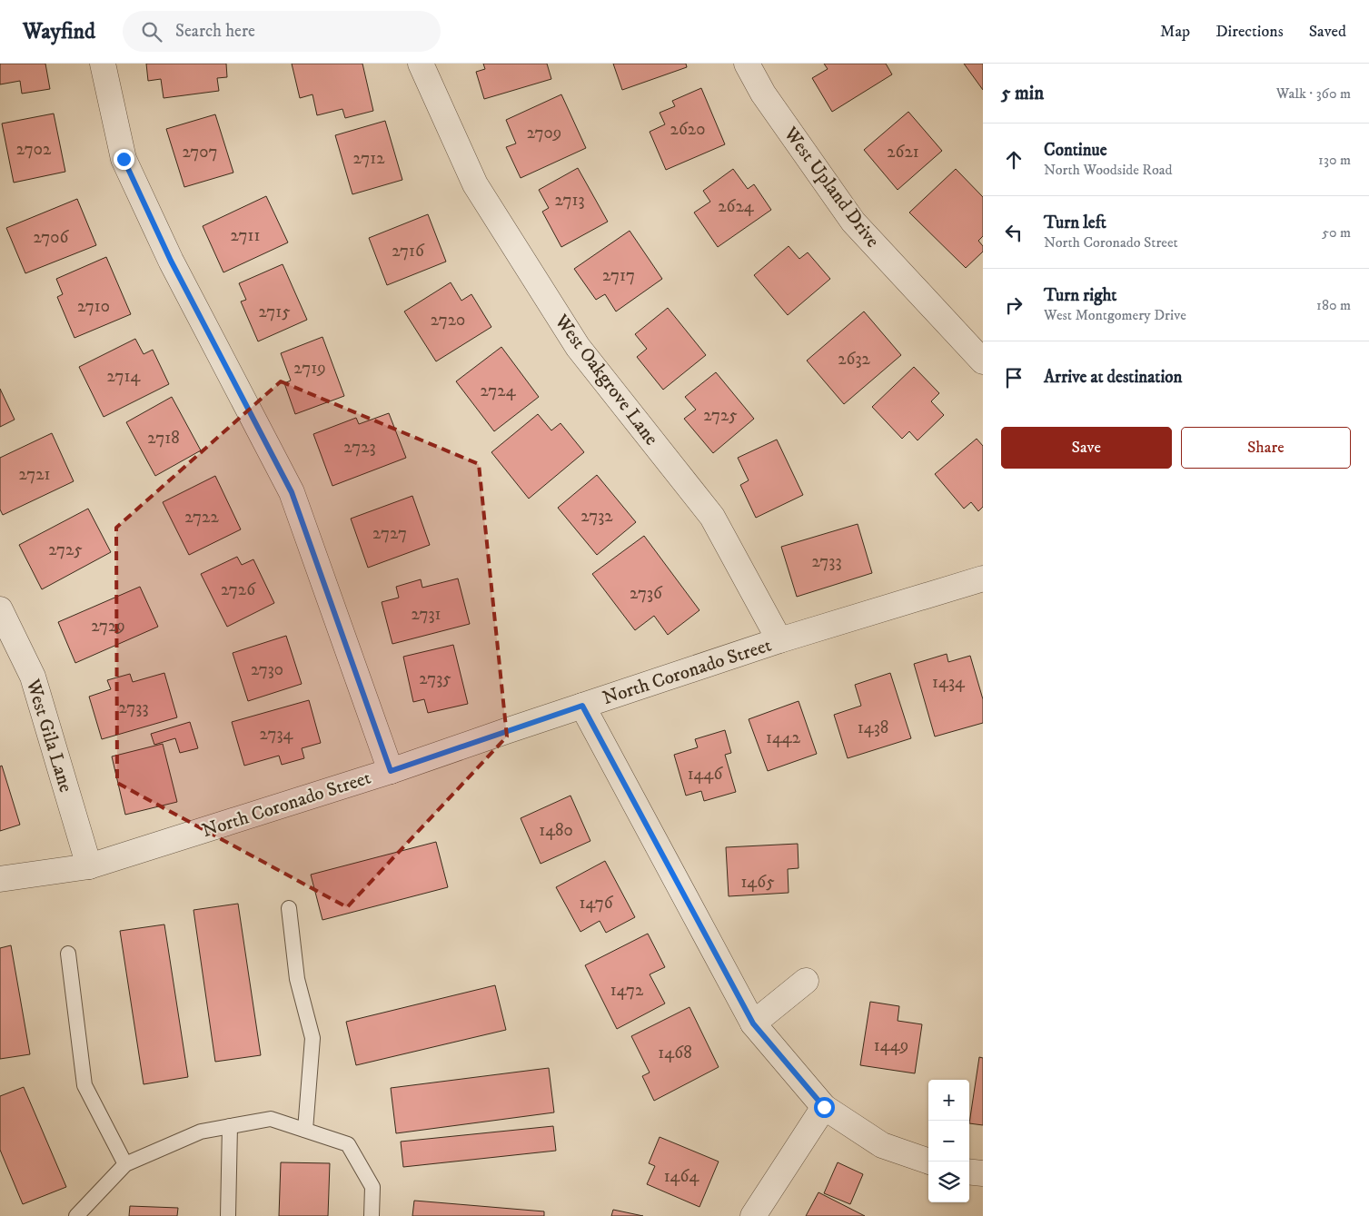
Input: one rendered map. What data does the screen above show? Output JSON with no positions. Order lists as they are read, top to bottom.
{
  "streets": {
    "street": [
      "West Upland Drive",
      "West Oakgrove Lane",
      "North Coronado Street",
      "West Gila Lane"
    ]
  },
  "crossings": [
    ["West Oakgrove Lane", "North Coronado Street"],
    ["North Coronado Street", "West Gila Lane"]
  ],
  "house_numbers": [
    "2620",
    "2709",
    "2702",
    "2707",
    "2621",
    "2712",
    "2713",
    "2624",
    "2711",
    "2706",
    "2716",
    "2717",
    "2710",
    "2715",
    "2720",
    "2632",
    "2719",
    "2714",
    "2724",
    "2725",
    "2718",
    "2723",
    "2721",
    "2732",
    "2722",
    "2727",
    "2725",
    "2733",
    "2726",
    "2736",
    "2731",
    "2729",
    "2730",
    "2735",
    "1434",
    "2733",
    "1438",
    "2734",
    "1442",
    "1446",
    "1480",
    "1465",
    "1476",
    "1472",
    "1449",
    "1468",
    "1464"
  ],
  "page": {
    "header": "Wayfind",
    "search": "Search here",
    "nav": ["Map", "Directions", "Saved"],
    "heading": ["5 min", "Walk · 360 m"],
    "list": [
      ["Continue", "North Woodside Road", "130 m"],
      ["Turn left", "North Coronado Street", "50 m"],
      ["Turn right", "West Montgomery Drive", "180 m"],
      "Arrive at destination"
    ],
    "buttons": ["Save", "Share"],
    "map_buttons": ["+", "−"]
  }
}
